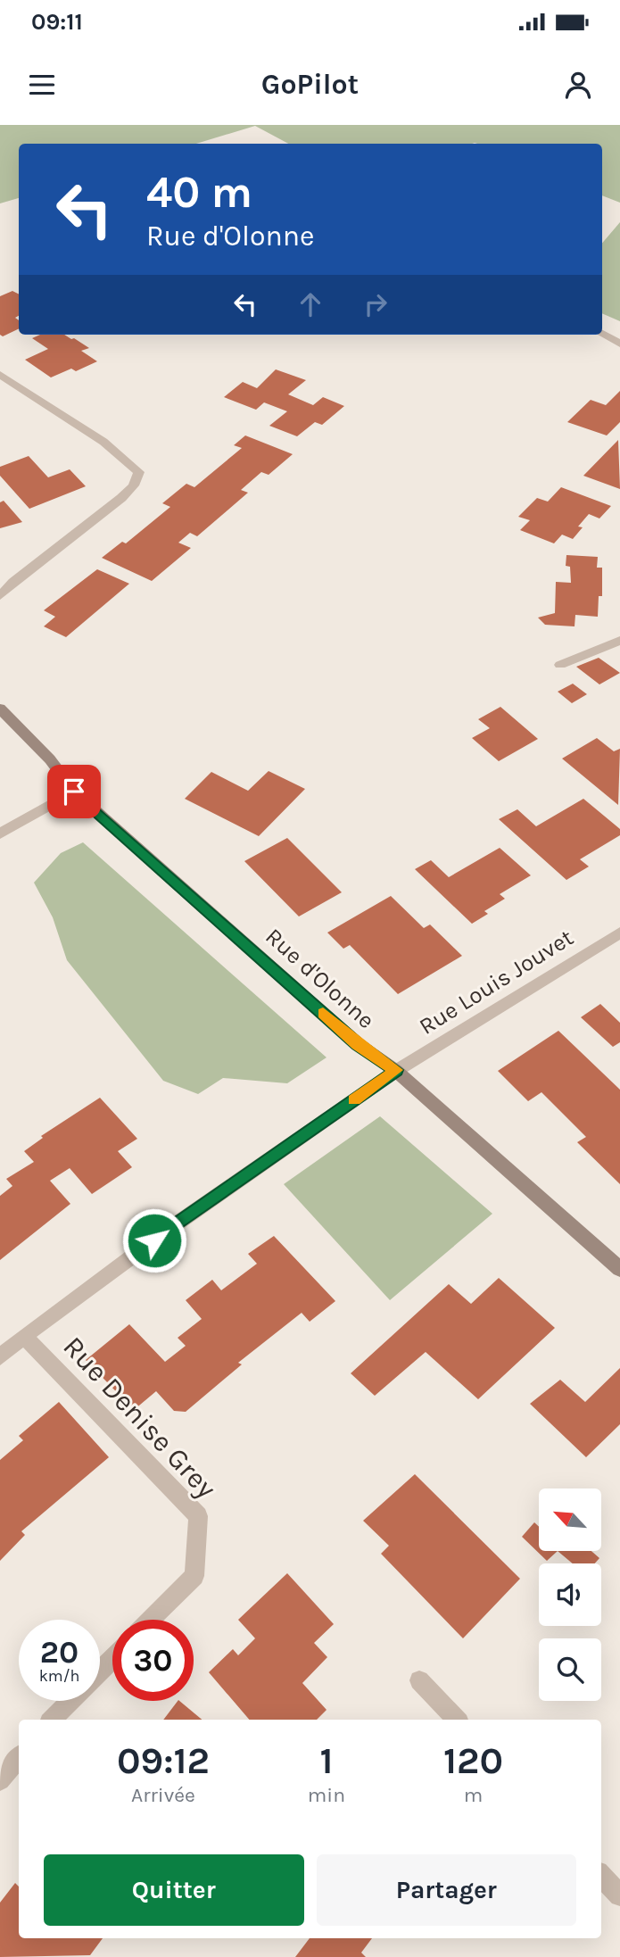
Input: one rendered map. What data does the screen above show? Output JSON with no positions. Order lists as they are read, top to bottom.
{
  "streets": {
    "street": ["Rue d'Olonne", "Rue Louis Jouvet", "Rue Denise Grey"]
  },
  "crossings": [
    ["Rue d'Olonne", "Rue Louis Jouvet"],
    ["Rue Louis Jouvet", "Rue Denise Grey"]
  ],
  "north": "top left",
  "page": {
    "status": "09:11",
    "header": "GoPilot",
    "turn": ["40 m", "Rue d'Olonne"],
    "speed": "20 km/h",
    "limit": "30",
    "eta": [
      "09:12",
      "Arrivée",
      "1",
      "min",
      "120",
      "m"
    ],
    "buttons": ["Quitter", "Partager"]
  }
}
